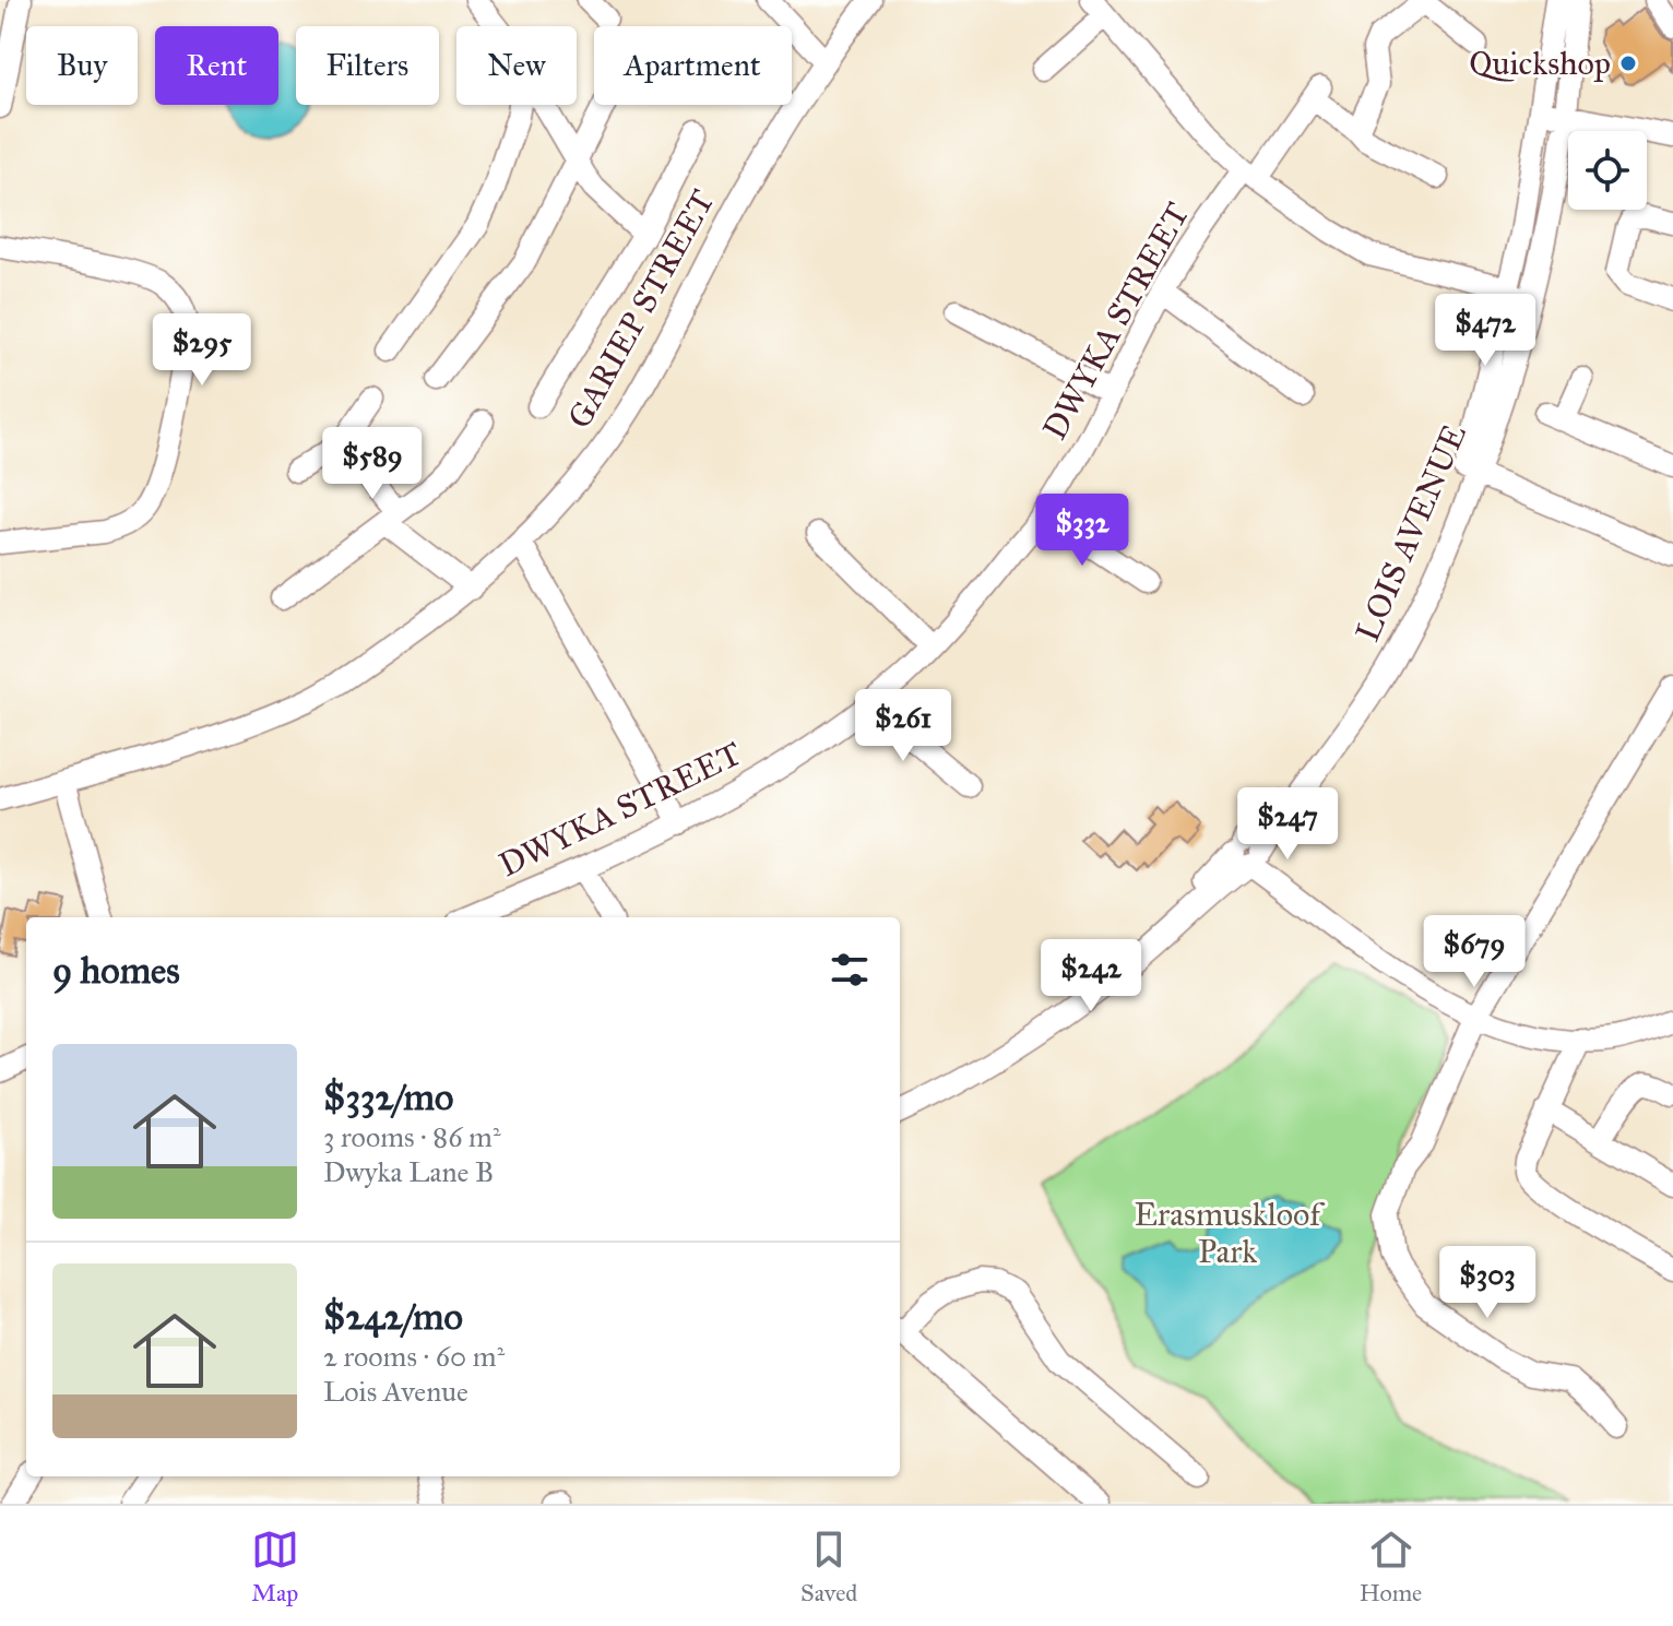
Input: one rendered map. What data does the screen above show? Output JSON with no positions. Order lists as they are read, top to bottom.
{
  "streets": {
    "street": ["GARIEP STREET", "DWYKA STREET", "LOIS AVENUE"]
  },
  "parks": ["Erasmuskloof Park"],
  "places": ["Quickshop"],
  "page": {
    "chip": [
      "Buy",
      "Rent",
      "Filters",
      "New",
      "Apartment"
    ],
    "price": [
      "$472",
      "$295",
      "$589",
      "$332",
      "$261",
      "$247",
      "$679",
      "$242",
      "$303"
    ],
    "heading": "9 homes",
    "list": [
      {
        "name": "$332/mo",
        "note": "3 rooms · 86 m² · Dwyka Lane B"
      },
      {
        "name": "$242/mo",
        "note": "2 rooms · 60 m² · Lois Avenue"
      }
    ],
    "tabs": ["Map", "Saved", "Home"]
  }
}
